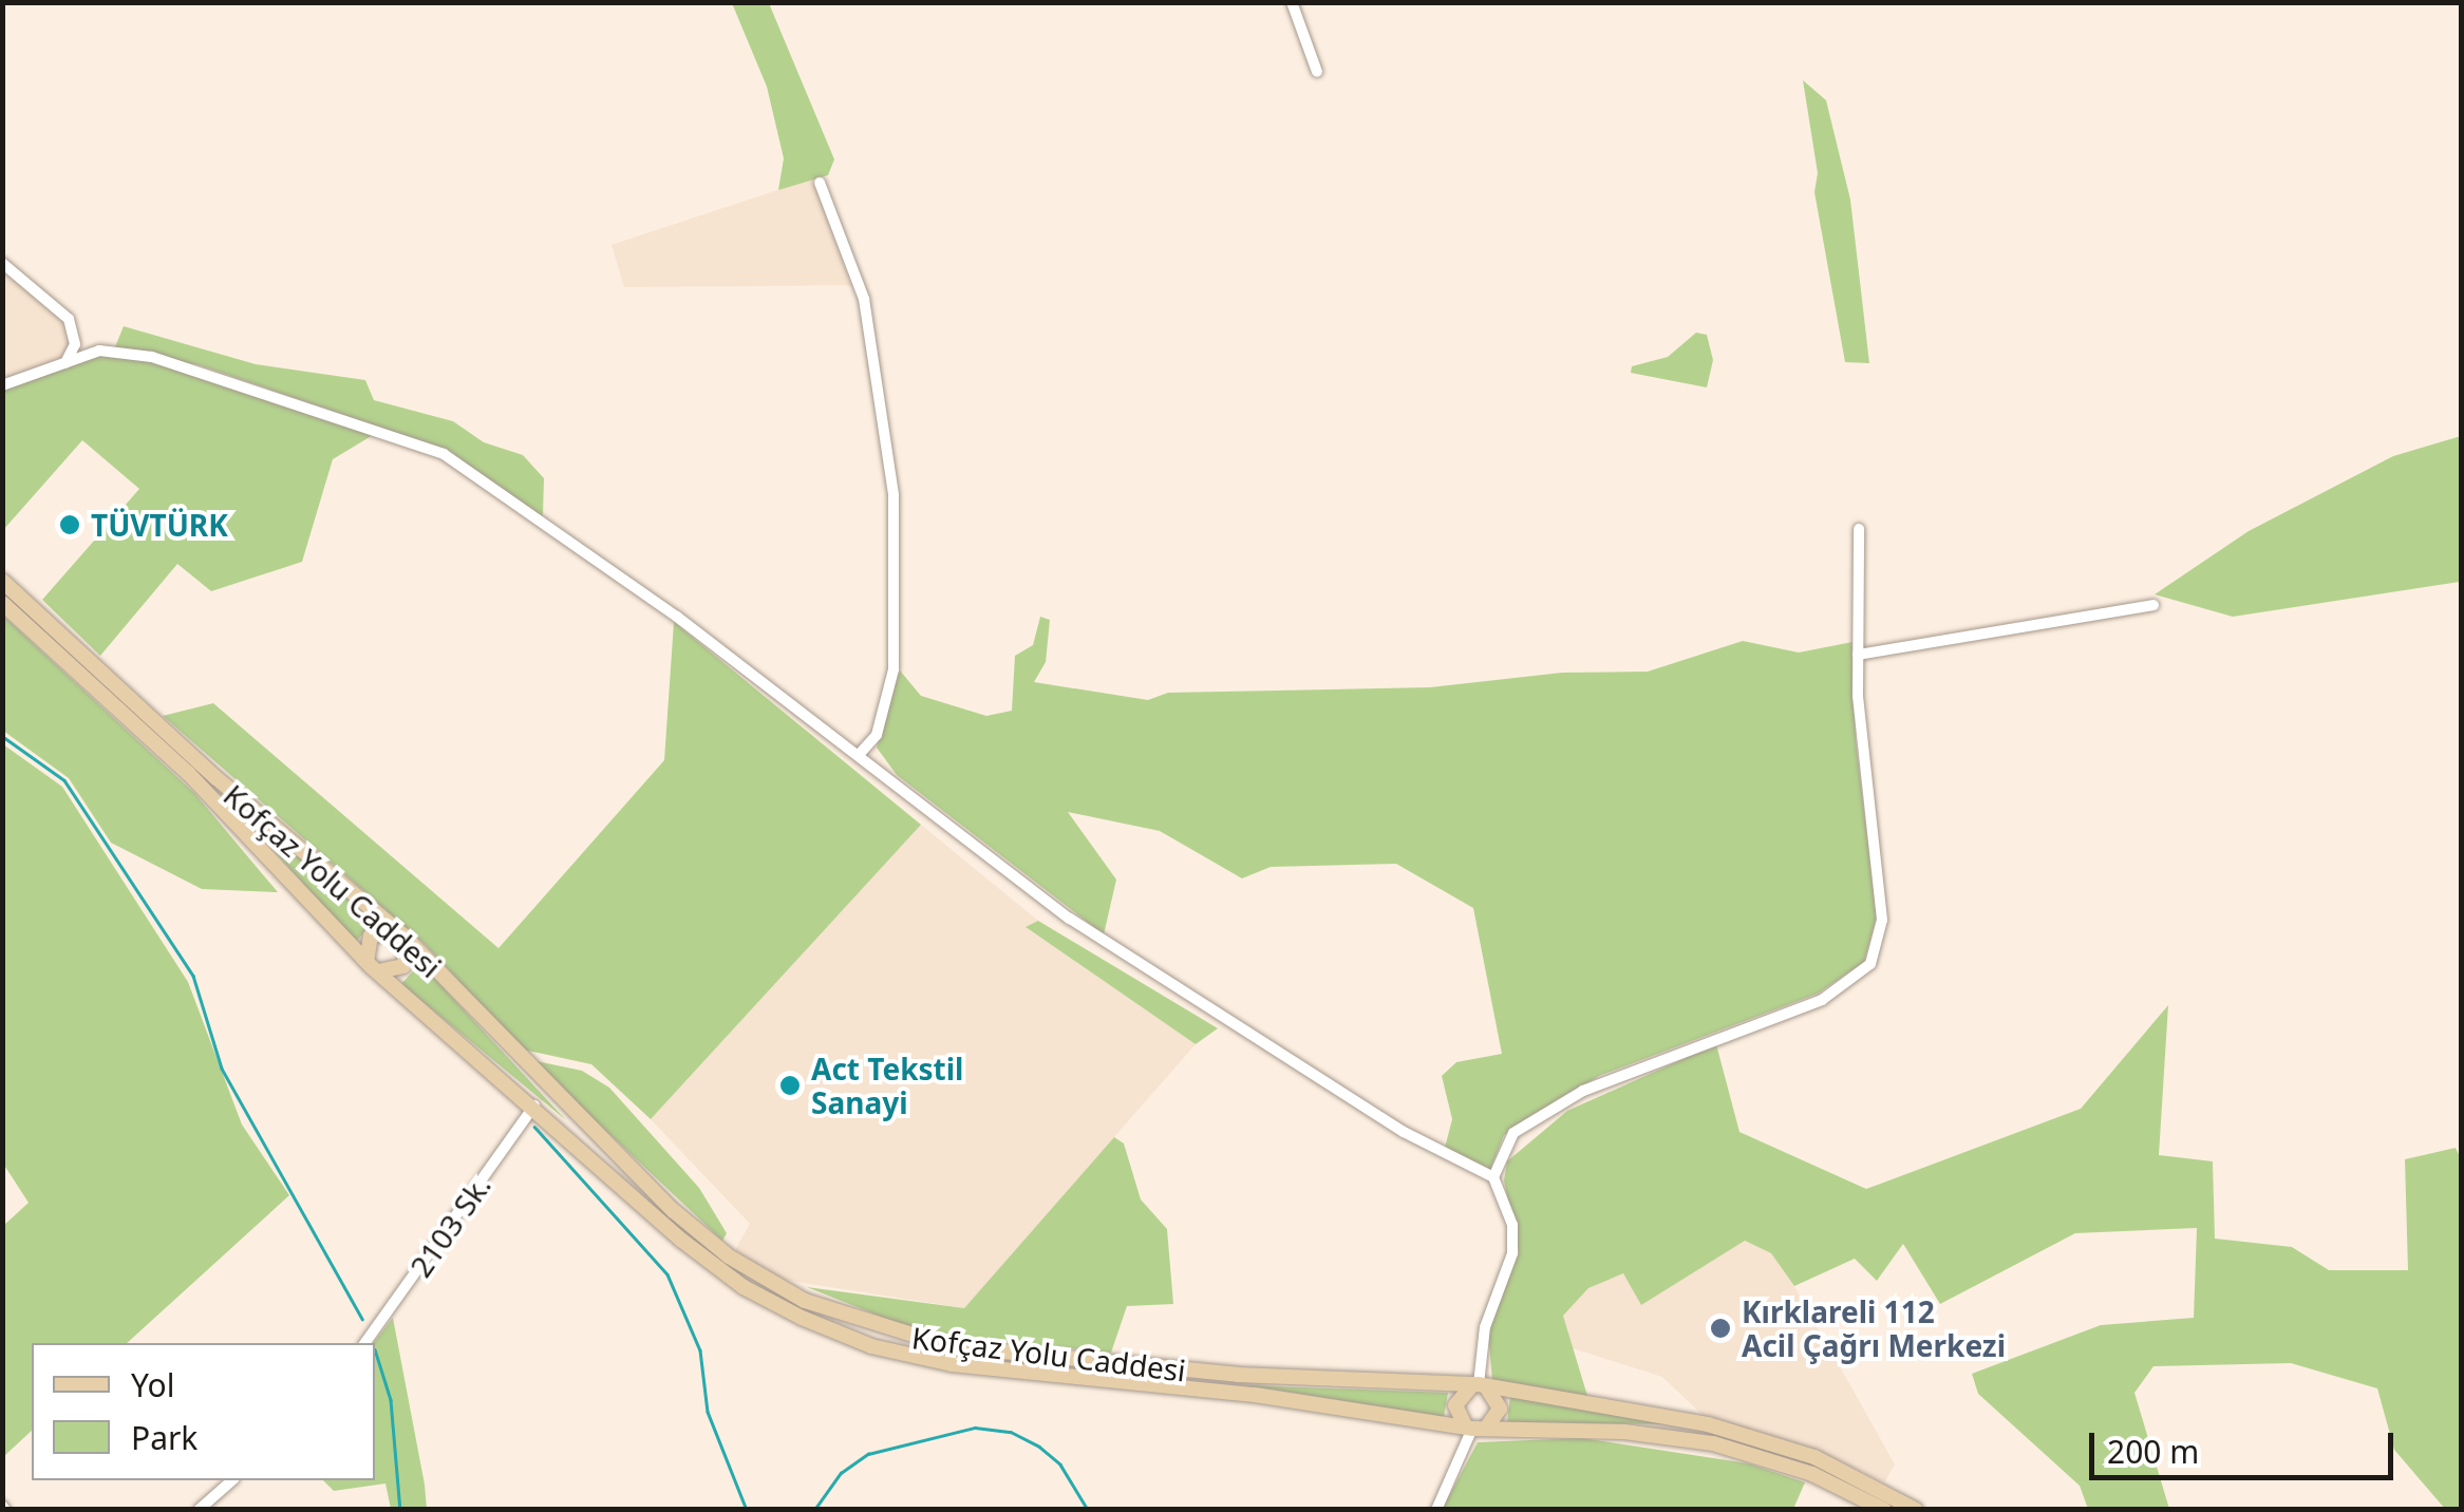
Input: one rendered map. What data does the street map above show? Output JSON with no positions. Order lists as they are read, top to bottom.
{
  "streets": {
    "main road": ["Kofçaz Yolu Caddesi"],
    "street": ["2103 Sk."]
  },
  "crossings": [
    ["Kofçaz Yolu Caddesi", "2103 Sk."]
  ],
  "places": ["TÜVTÜRK", "Act Tekstil Sanayi", "Kırklareli 112 Acil Çağrı Merkezi"],
  "legend": ["Yol", "Park"],
  "scale_bar": "200 m"
}
